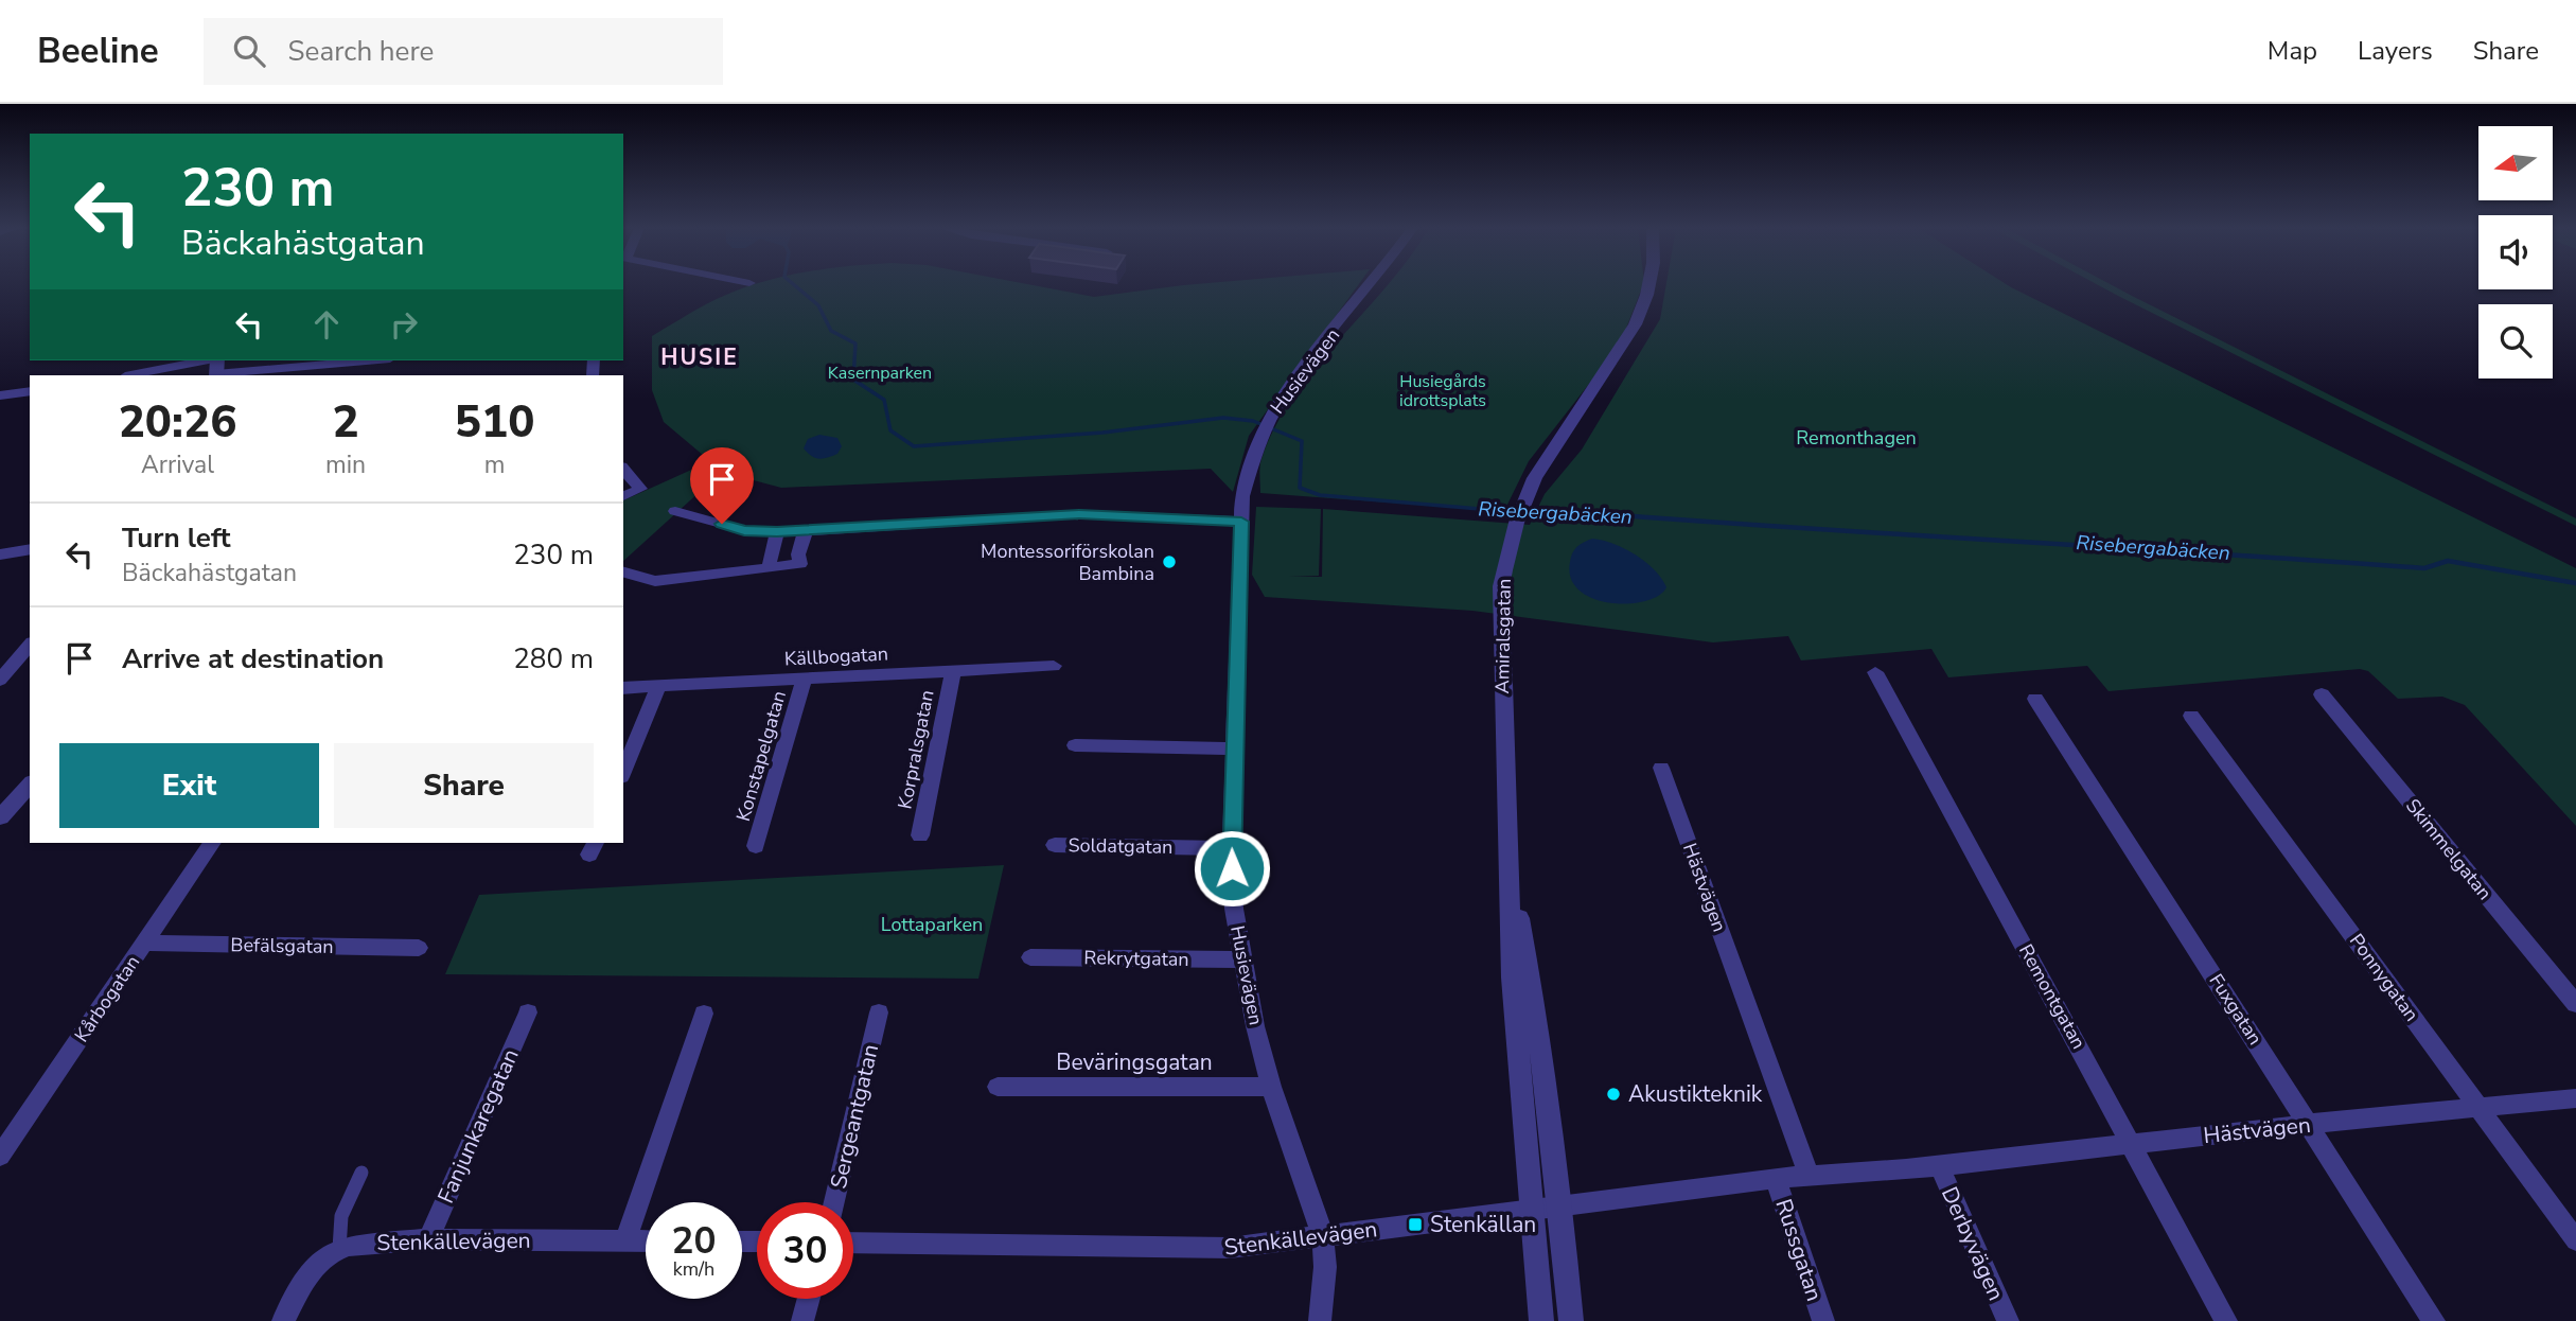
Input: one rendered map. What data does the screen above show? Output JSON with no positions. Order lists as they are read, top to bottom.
{
  "streets": {
    "street": [
      "Husievägen",
      "Amiralsgatan",
      "Källbogatan",
      "Korpralsgatan",
      "Konstapelgatan",
      "Soldatgatan",
      "Skimmelgatan",
      "Hästvägen",
      "Befälsgatan",
      "Rekrytgatan",
      "Ponnygatan",
      "Remontgatan",
      "Kårbogatan",
      "Fuxgatan",
      "Beväringsgatan",
      "Sergeantgatan",
      "Fanjunkaregatan",
      "Stenkällevägen",
      "Derbyvägen",
      "Russgatan"
    ]
  },
  "crossings": [
    ["Husievägen", "Soldatgatan"],
    ["Husievägen", "Rekrytgatan"],
    ["Husievägen", "Beväringsgatan"],
    ["Husievägen", "Stenkällevägen"],
    ["Amiralsgatan", "Stenkällevägen"],
    ["Källbogatan", "Korpralsgatan"],
    ["Källbogatan", "Konstapelgatan"],
    ["Hästvägen", "Ponnygatan"],
    ["Hästvägen", "Remontgatan"],
    ["Hästvägen", "Fuxgatan"],
    ["Hästvägen", "Stenkällevägen"],
    ["Hästvägen", "Derbyvägen"],
    ["Befälsgatan", "Kårbogatan"],
    ["Fanjunkaregatan", "Stenkällevägen"],
    ["Stenkällevägen", "Derbyvägen"],
    ["Stenkällevägen", "Russgatan"]
  ],
  "districts": ["HUSIE"],
  "water": ["Risebergabäcken"],
  "parks": [
    "Kasernparken",
    "Husiegårds idrottsplats",
    "Remonthagen",
    "Lottaparken"
  ],
  "places": {
    "other": ["Montessoriförskolan Bambina", "Akustikteknik"],
    "transit": ["Stenkällan"]
  },
  "north": "left",
  "page": {
    "header": "Beeline",
    "search": "Search here",
    "nav": ["Map", "Layers", "Share"],
    "turn": ["230 m", "Bäckahästgatan"],
    "eta": [
      "20:26",
      "Arrival",
      "2",
      "min",
      "510",
      "m"
    ],
    "list": [
      {
        "name": "Turn left",
        "note": "Bäckahästgatan",
        "value": "230 m"
      },
      {
        "name": "Arrive at destination",
        "value": "280 m"
      }
    ],
    "buttons": ["Exit", "Share"],
    "speed": "20 km/h",
    "limit": "30"
  }
}
